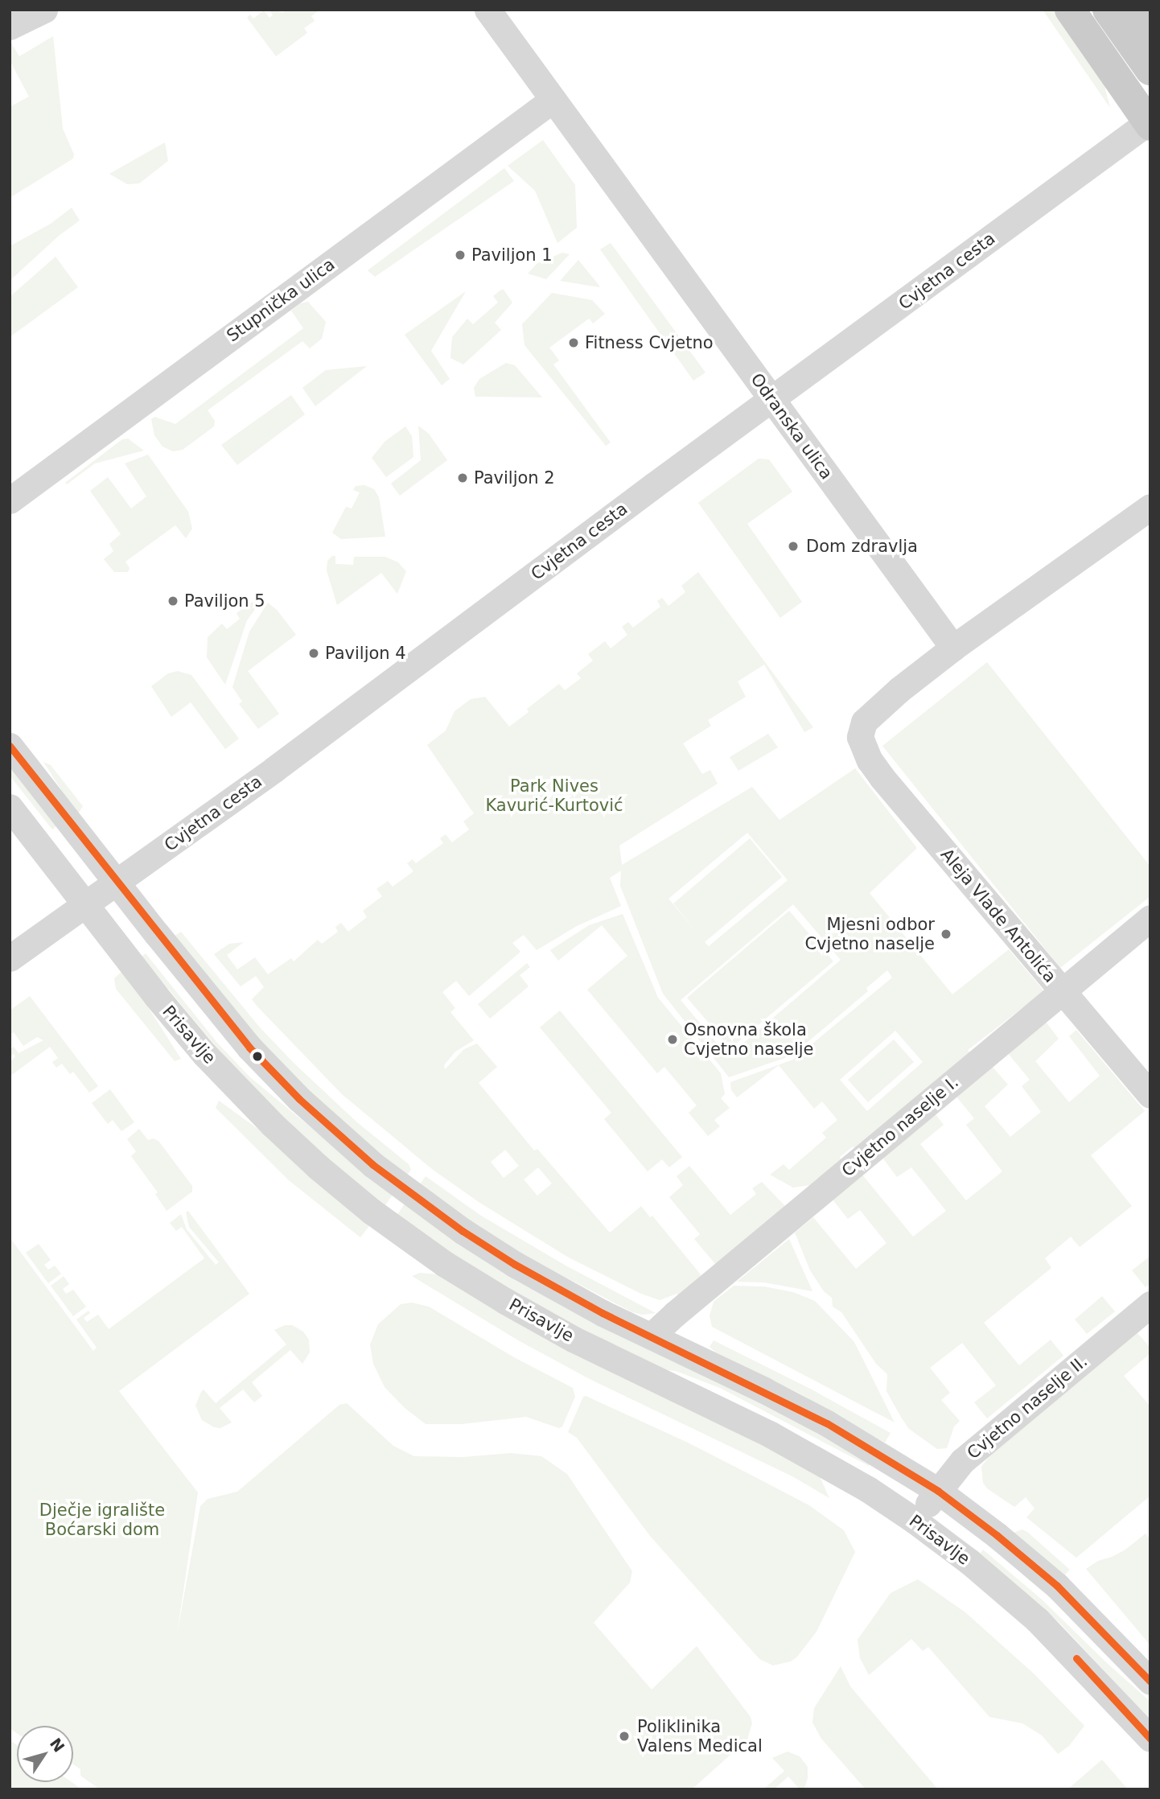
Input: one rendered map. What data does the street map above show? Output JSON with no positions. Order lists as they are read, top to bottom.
{
  "streets": {
    "street": [
      "Cvjetna cesta",
      "Stupnička ulica",
      "Odranska ulica",
      "Aleja Vlade Antolića",
      "Prisavlje",
      "Cvjetno naselje I.",
      "Cvjetno naselje II."
    ]
  },
  "crossings": [
    ["Cvjetna cesta", "Odranska ulica"],
    ["Cvjetna cesta", "Prisavlje"],
    ["Stupnička ulica", "Odranska ulica"],
    ["Odranska ulica", "Aleja Vlade Antolića"],
    ["Aleja Vlade Antolića", "Cvjetno naselje I."],
    ["Prisavlje", "Cvjetno naselje II."]
  ],
  "parks": ["Park Nives Kavurić-Kurtović", "Dječje igralište Boćarski dom"],
  "places": [
    "Paviljon 1",
    "Fitness Cvjetno",
    "Paviljon 2",
    "Dom zdravlja",
    "Paviljon 5",
    "Paviljon 4",
    "Mjesni odbor Cvjetno naselje",
    "Osnovna škola Cvjetno naselje",
    "Poliklinika Valens Medical"
  ],
  "north": "top right"
}
